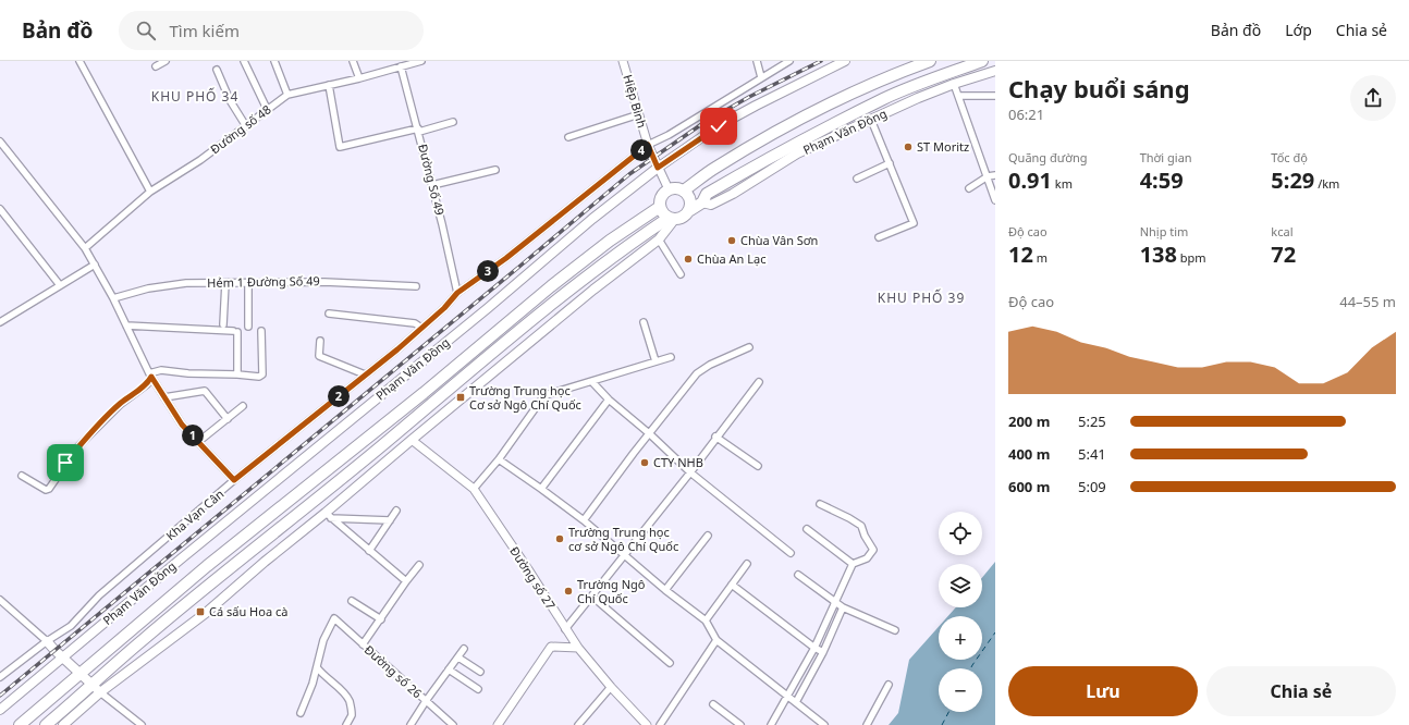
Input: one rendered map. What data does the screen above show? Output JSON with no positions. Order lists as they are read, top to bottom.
{
  "streets": {
    "highway": ["Phạm Văn Đồng"],
    "street": [
      "Hiệp Bình",
      "Đường số 48",
      "Đường Số 49",
      "Hẻm 1 Đường Số 49",
      "Kha Vạn Cân",
      "Đường số 27",
      "Đường số 26"
    ]
  },
  "crossings": [
    ["Hiệp Bình", "Phạm Văn Đồng"],
    ["Hiệp Bình", "Kha Vạn Cân"],
    ["Đường số 48", "Đường Số 49"],
    ["Đường Số 49", "Kha Vạn Cân"]
  ],
  "districts": ["KHU PHỐ 34", "KHU PHỐ 39"],
  "places": {
    "other": [
      "ST Moritz",
      "Chùa Vân Sơn",
      "Chùa An Lạc",
      "CTY NHB",
      "Trường Trung học cơ sở Ngô Chí Quốc",
      "Trường Ngô Chí Quốc"
    ],
    "transit": ["Trường Trung học Cơ sở Ngô Chí Quốc", "Cá sấu Hoa cà"]
  },
  "page": {
    "header": "Bản đồ",
    "search": "Tìm kiếm",
    "nav": ["Bản đồ", "Lớp", "Chia sẻ"],
    "heading": ["Chạy buổi sáng", "06:21"],
    "stats": [
      ["Quãng đường", "0.91 km"],
      ["Thời gian", "4:59"],
      ["Tốc độ", "5:29 /km"],
      ["Độ cao", "12 m"],
      ["Nhịp tim", "138 bpm"],
      ["kcal", "72"]
    ],
    "pins": [
      "4",
      "3",
      "2",
      "1"
    ],
    "chart": ["Độ cao", "44–55 m"],
    "list": [
      {
        "name": "200 m",
        "note": "5:25"
      },
      {
        "name": "400 m",
        "note": "5:41"
      },
      {
        "name": "600 m",
        "note": "5:09"
      }
    ],
    "map_buttons": ["+", "−"],
    "buttons": ["Lưu", "Chia sẻ"]
  }
}
